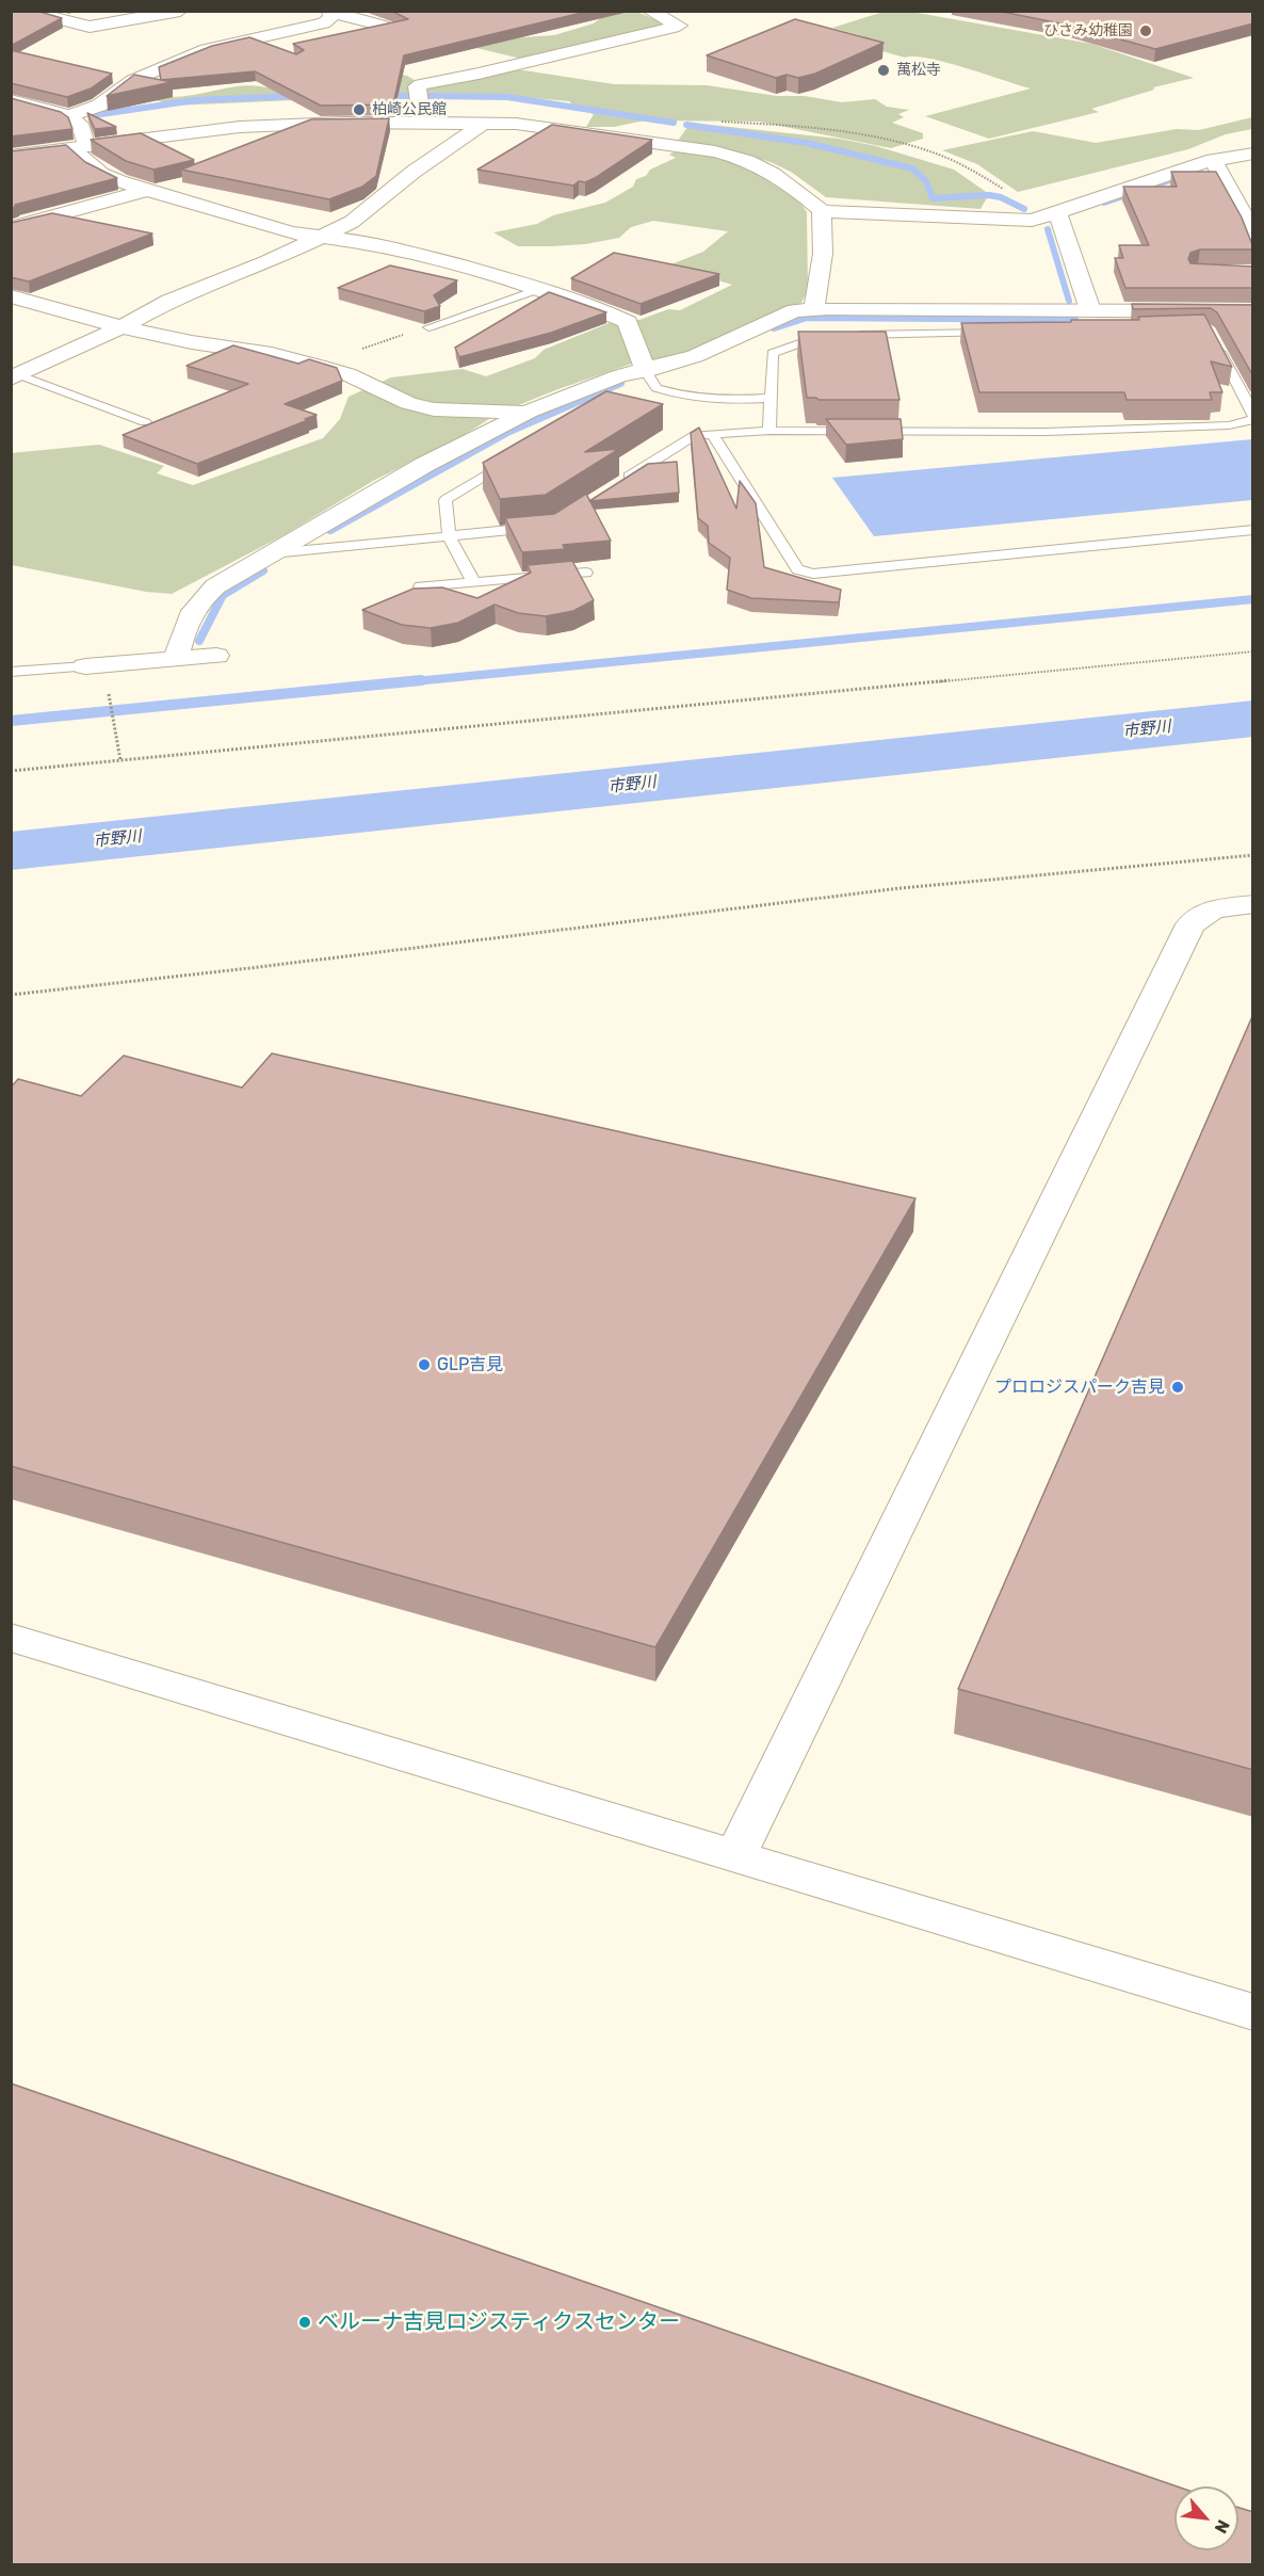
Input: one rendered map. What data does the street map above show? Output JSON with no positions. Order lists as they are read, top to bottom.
{
  "water": ["市野川"],
  "places": [
    "ひさみ幼稚園",
    "萬松寺",
    "柏崎公民館",
    "GLP吉見",
    "プロロジスパーク吉見",
    "ベルーナ吉見ロジスティクスセンター"
  ],
  "north": "bottom right"
}
